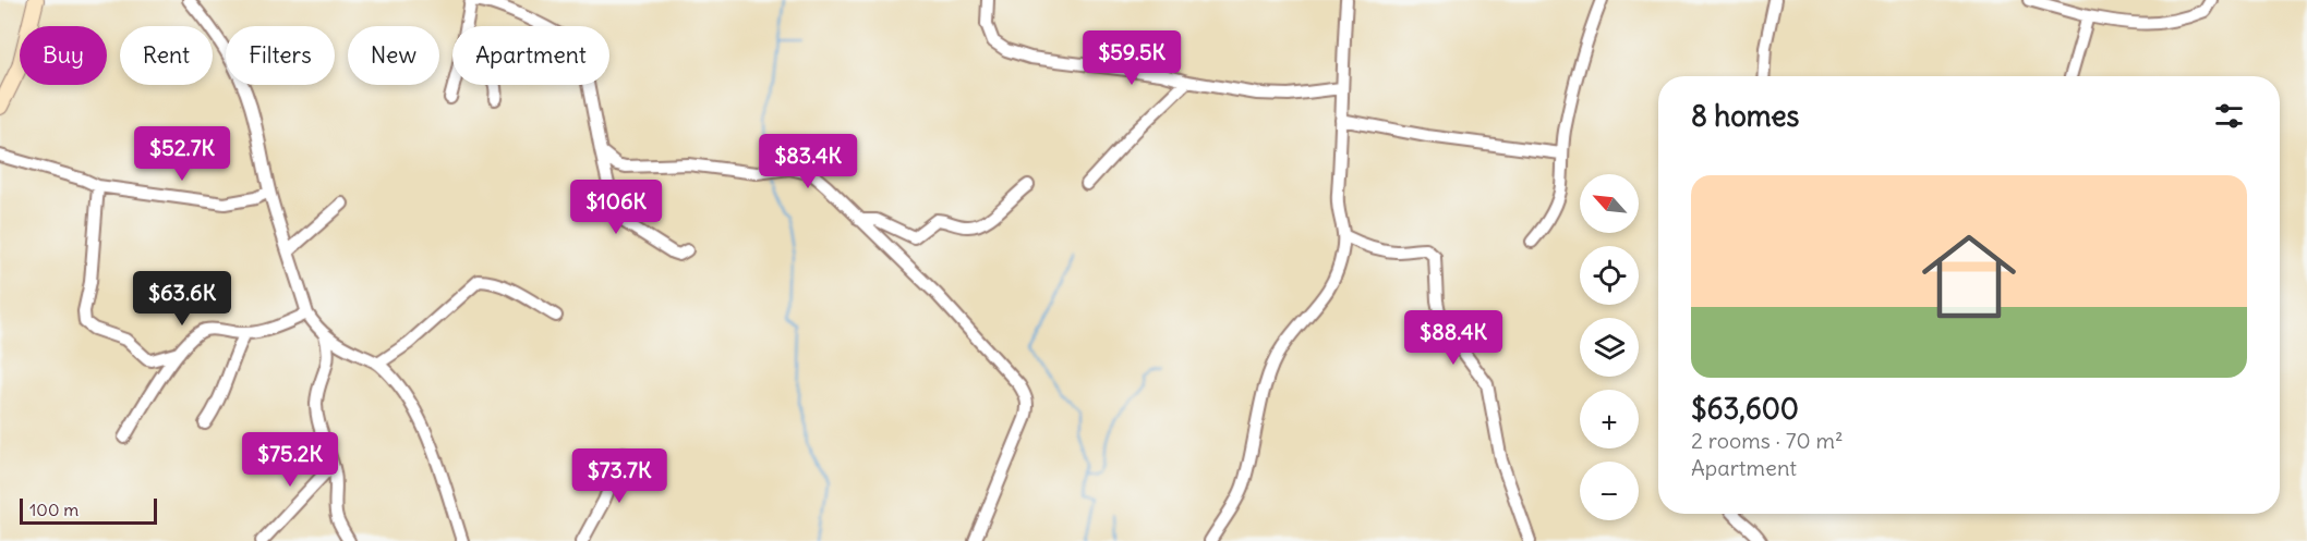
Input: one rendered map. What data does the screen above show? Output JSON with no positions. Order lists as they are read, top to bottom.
{
  "scale_bar": "100 m",
  "north": "top left",
  "page": {
    "chip": [
      "Buy",
      "Rent",
      "Filters",
      "New",
      "Apartment"
    ],
    "price": [
      "$59.5K",
      "$52.7K",
      "$83.4K",
      "$106K",
      "$63.6K",
      "$88.4K",
      "$75.2K",
      "$73.7K"
    ],
    "heading": "8 homes",
    "list": [
      {
        "name": "$63,600",
        "note": "2 rooms · 70 m² · Apartment"
      }
    ],
    "map_buttons": ["+", "−"],
    "scale": "100 m"
  }
}
